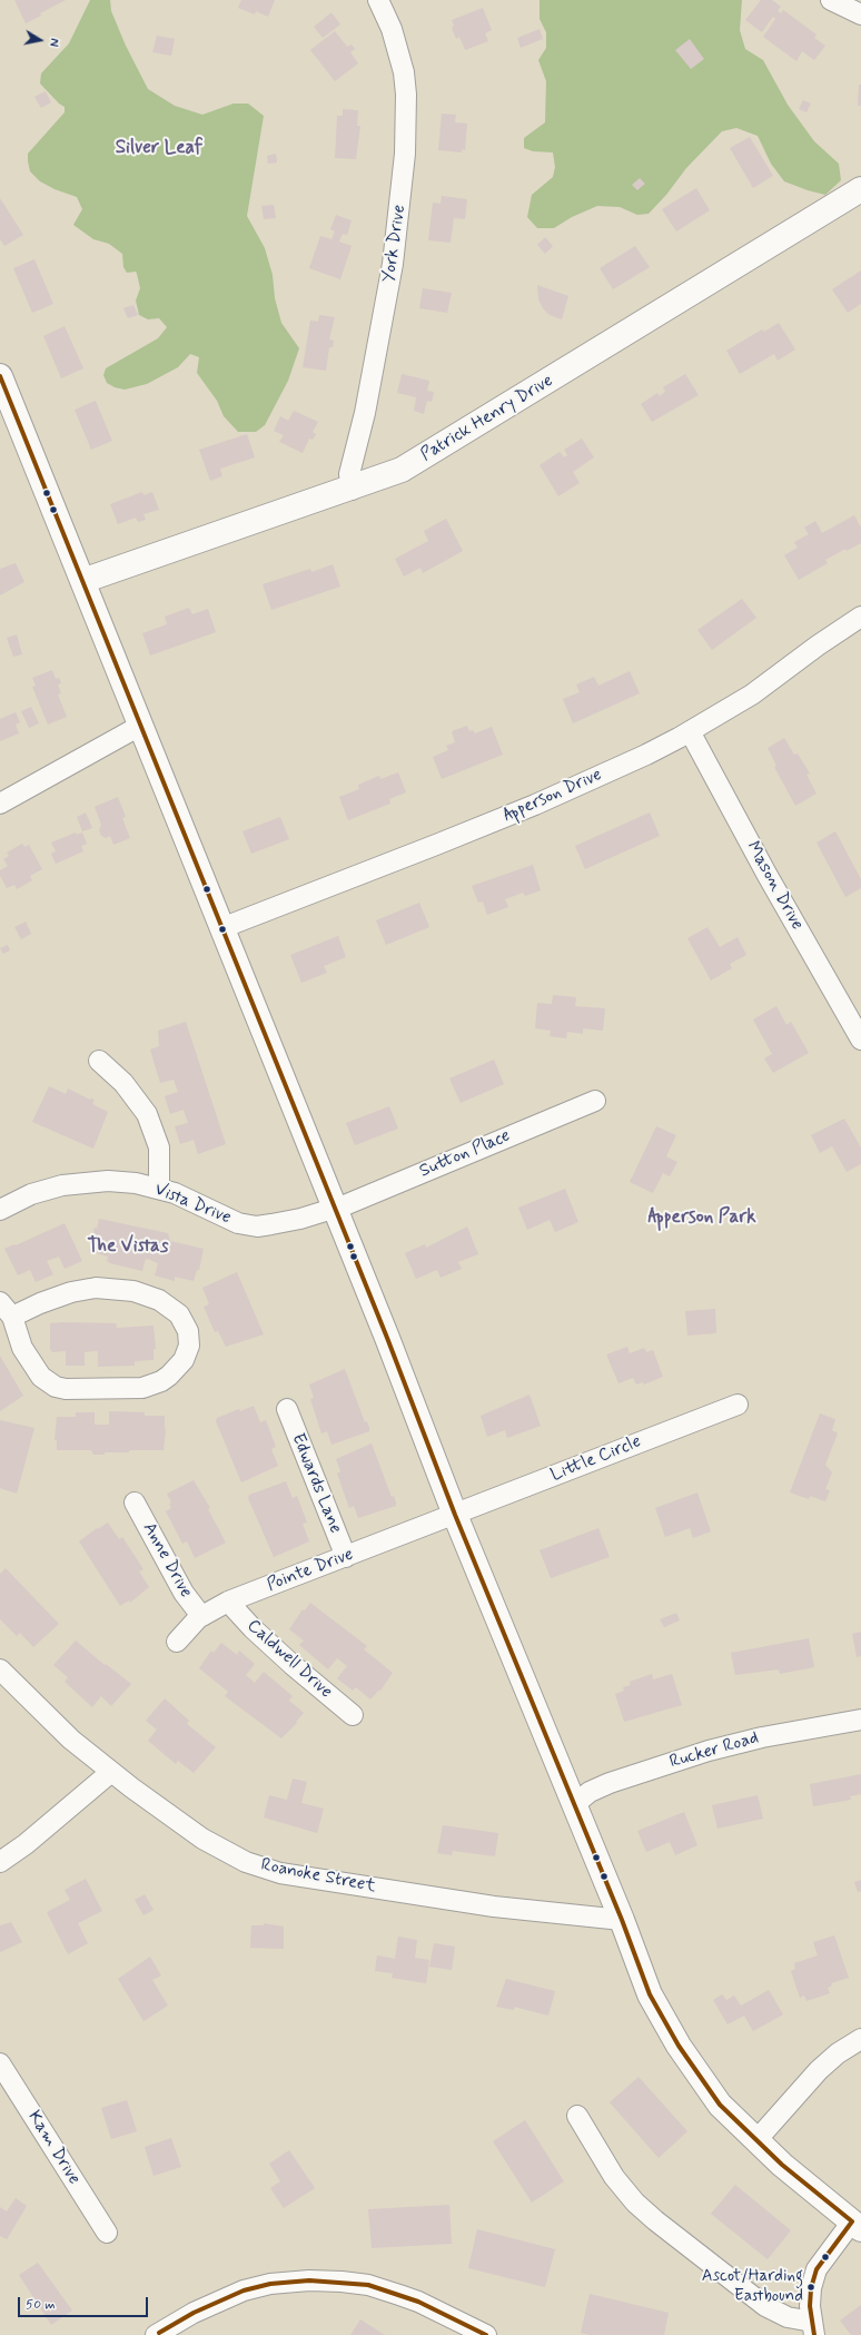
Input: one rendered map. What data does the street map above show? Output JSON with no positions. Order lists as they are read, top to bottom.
{
  "streets": {
    "main road": ["Patrick Henry Drive"],
    "street": [
      "York Drive",
      "Apperson Drive",
      "Mason Drive",
      "Sutton Place",
      "Vista Drive",
      "Little Circle",
      "Edwards Lane",
      "Anne Drive",
      "Pointe Drive",
      "Caldwell Drive",
      "Rucker Road",
      "Roanoke Street",
      "Kam Drive"
    ]
  },
  "crossings": [
    ["York Drive", "Patrick Henry Drive"],
    ["Apperson Drive", "Mason Drive"],
    ["Sutton Place", "Vista Drive"],
    ["Little Circle", "Pointe Drive"],
    ["Edwards Lane", "Pointe Drive"],
    ["Anne Drive", "Pointe Drive"],
    ["Pointe Drive", "Caldwell Drive"]
  ],
  "districts": ["Silver Leaf", "Apperson Park", "The Vistas"],
  "places": ["Ascot/Harding Eastbound"],
  "scale_bar": "50 m",
  "north": "right"
}
